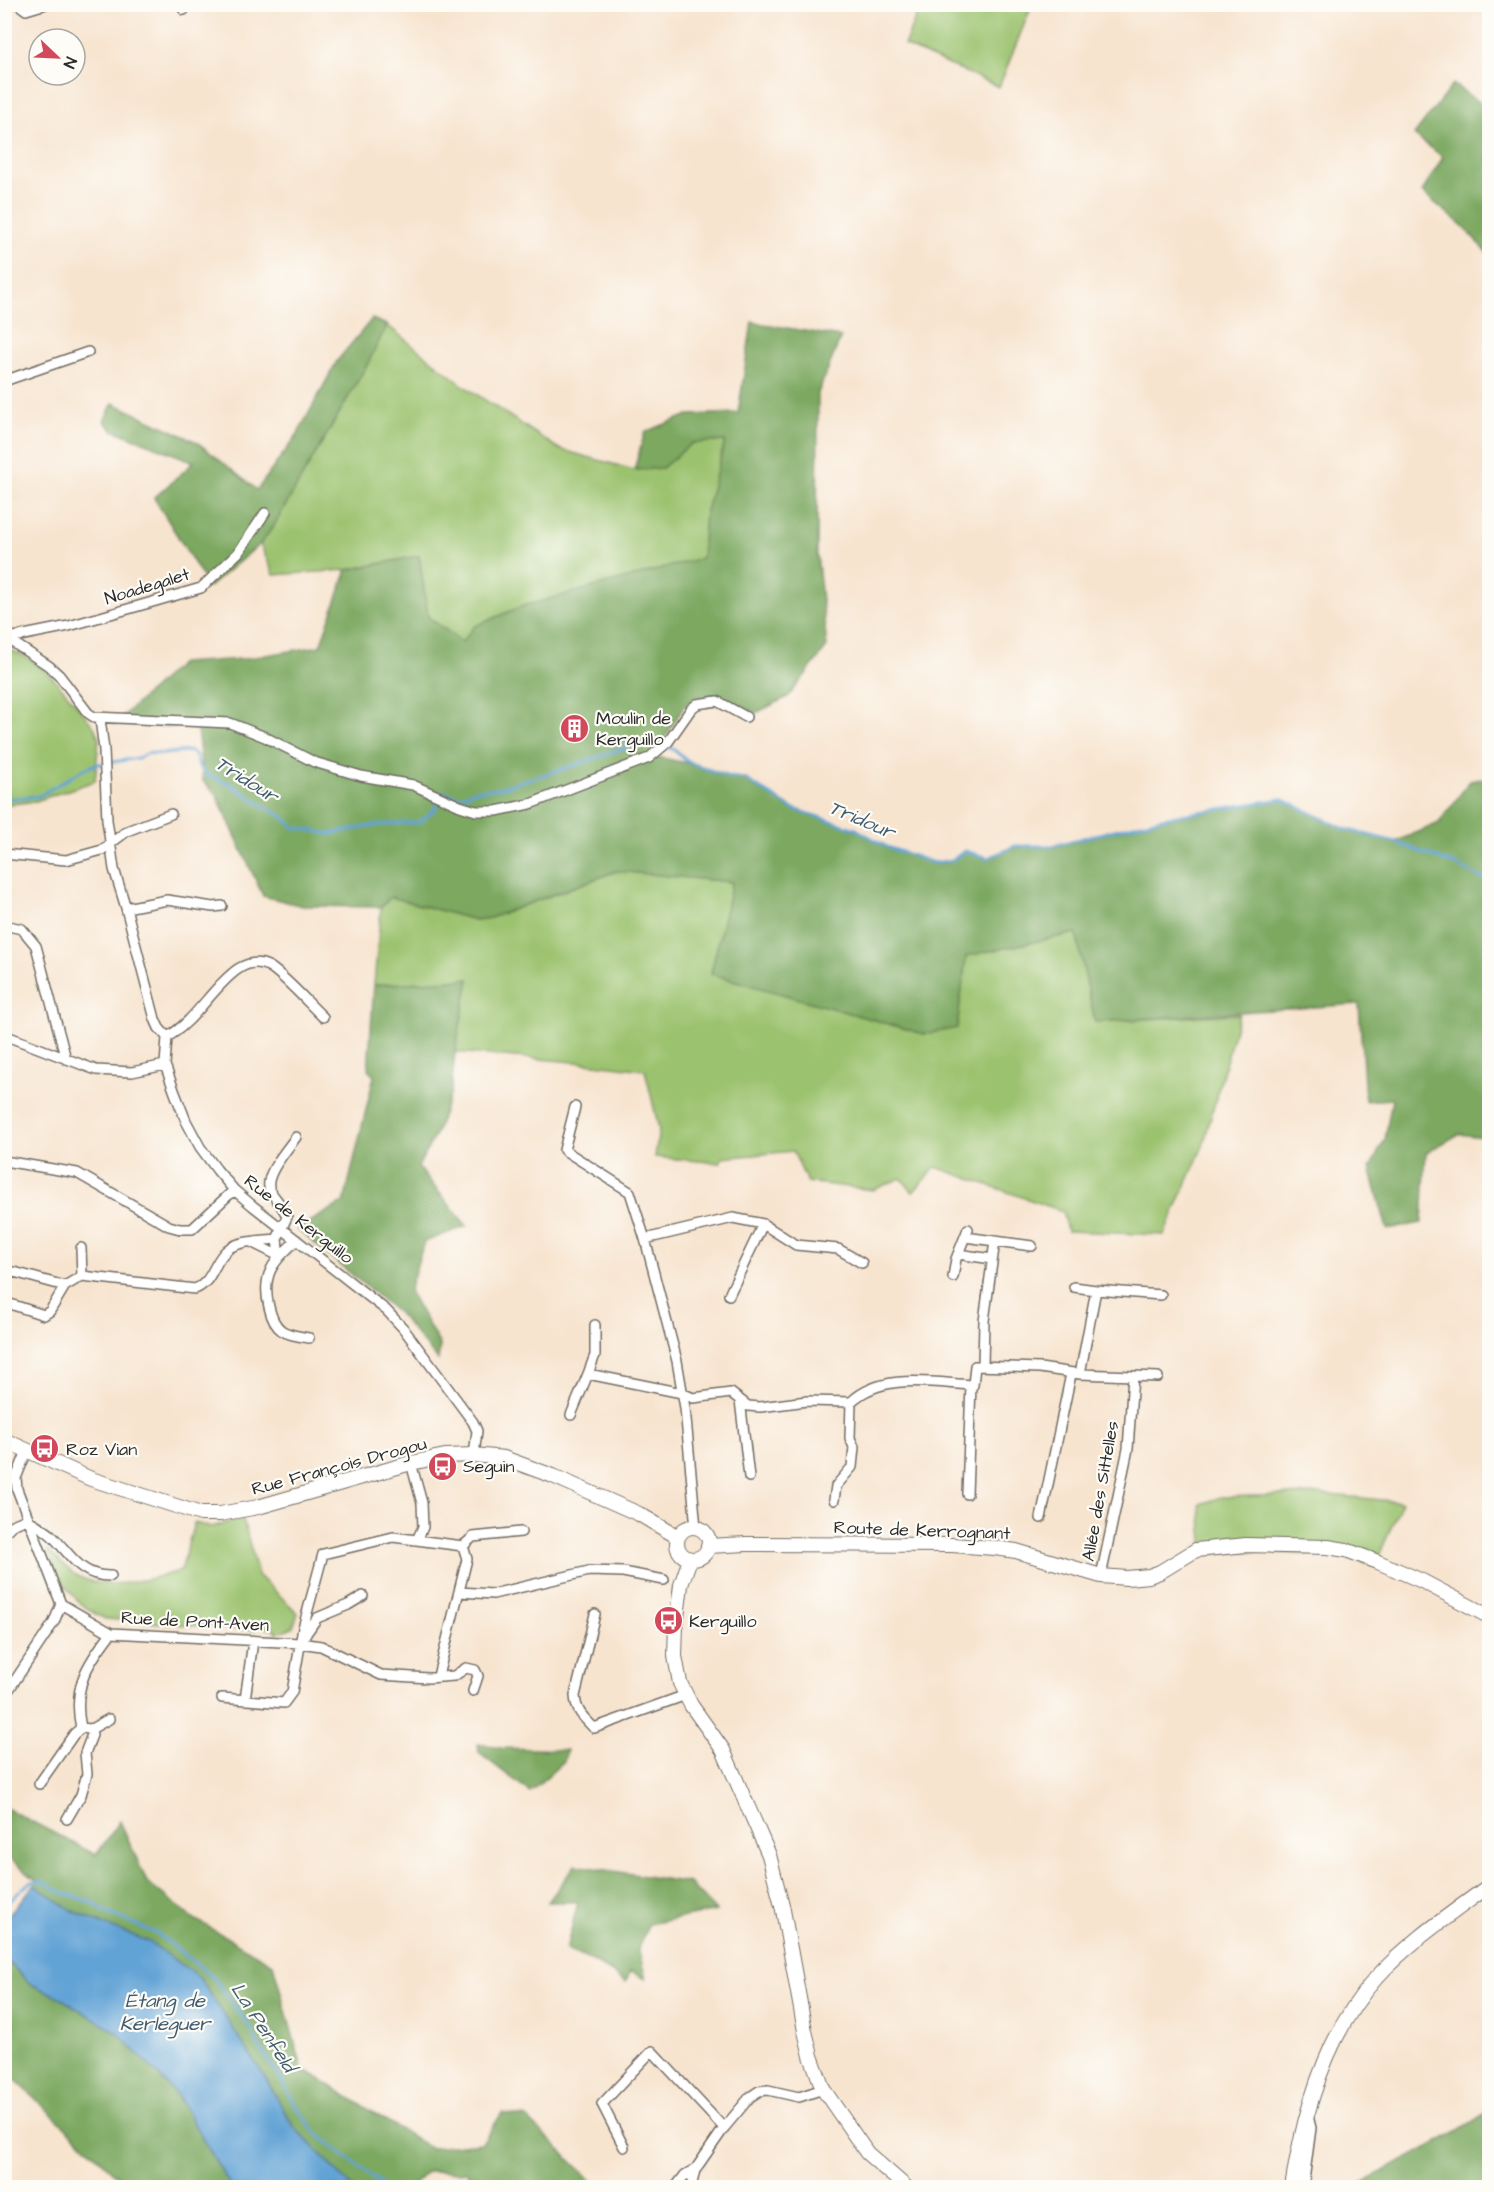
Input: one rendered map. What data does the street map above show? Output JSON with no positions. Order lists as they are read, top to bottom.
{
  "streets": {
    "street": [
      "Noadegalet",
      "Rue de Kerguillo",
      "Rue François Drogou",
      "Allée des Sittelles",
      "Route de Kerrognant",
      "Rue de Pont-Aven"
    ]
  },
  "crossings": [
    ["Rue de Kerguillo", "Rue François Drogou"],
    ["Rue François Drogou", "Route de Kerrognant"],
    ["Allée des Sittelles", "Route de Kerrognant"]
  ],
  "water": ["Tridour", "Étang de Kerleguer", "La Penfeld"],
  "places": {
    "building": ["Moulin de Kerguillo"],
    "bus stop": ["Roz Vian", "Seguin", "Kerguillo"]
  },
  "north": "bottom right"
}
